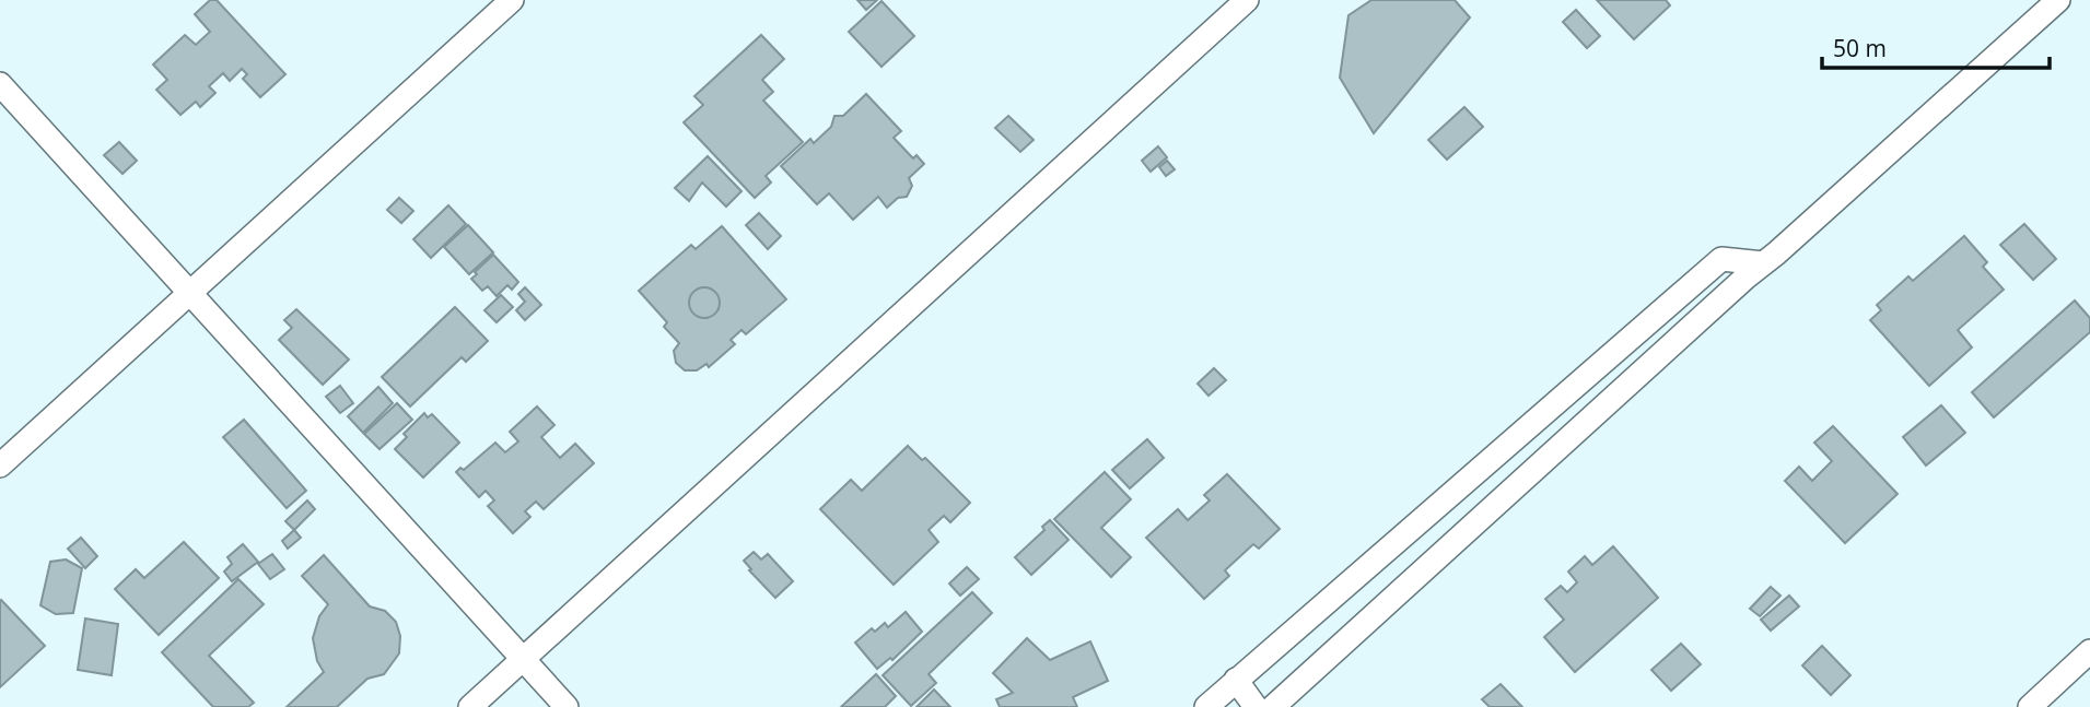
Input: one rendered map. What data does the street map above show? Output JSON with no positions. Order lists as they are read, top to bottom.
{
  "scale_bar": "50 m"
}
